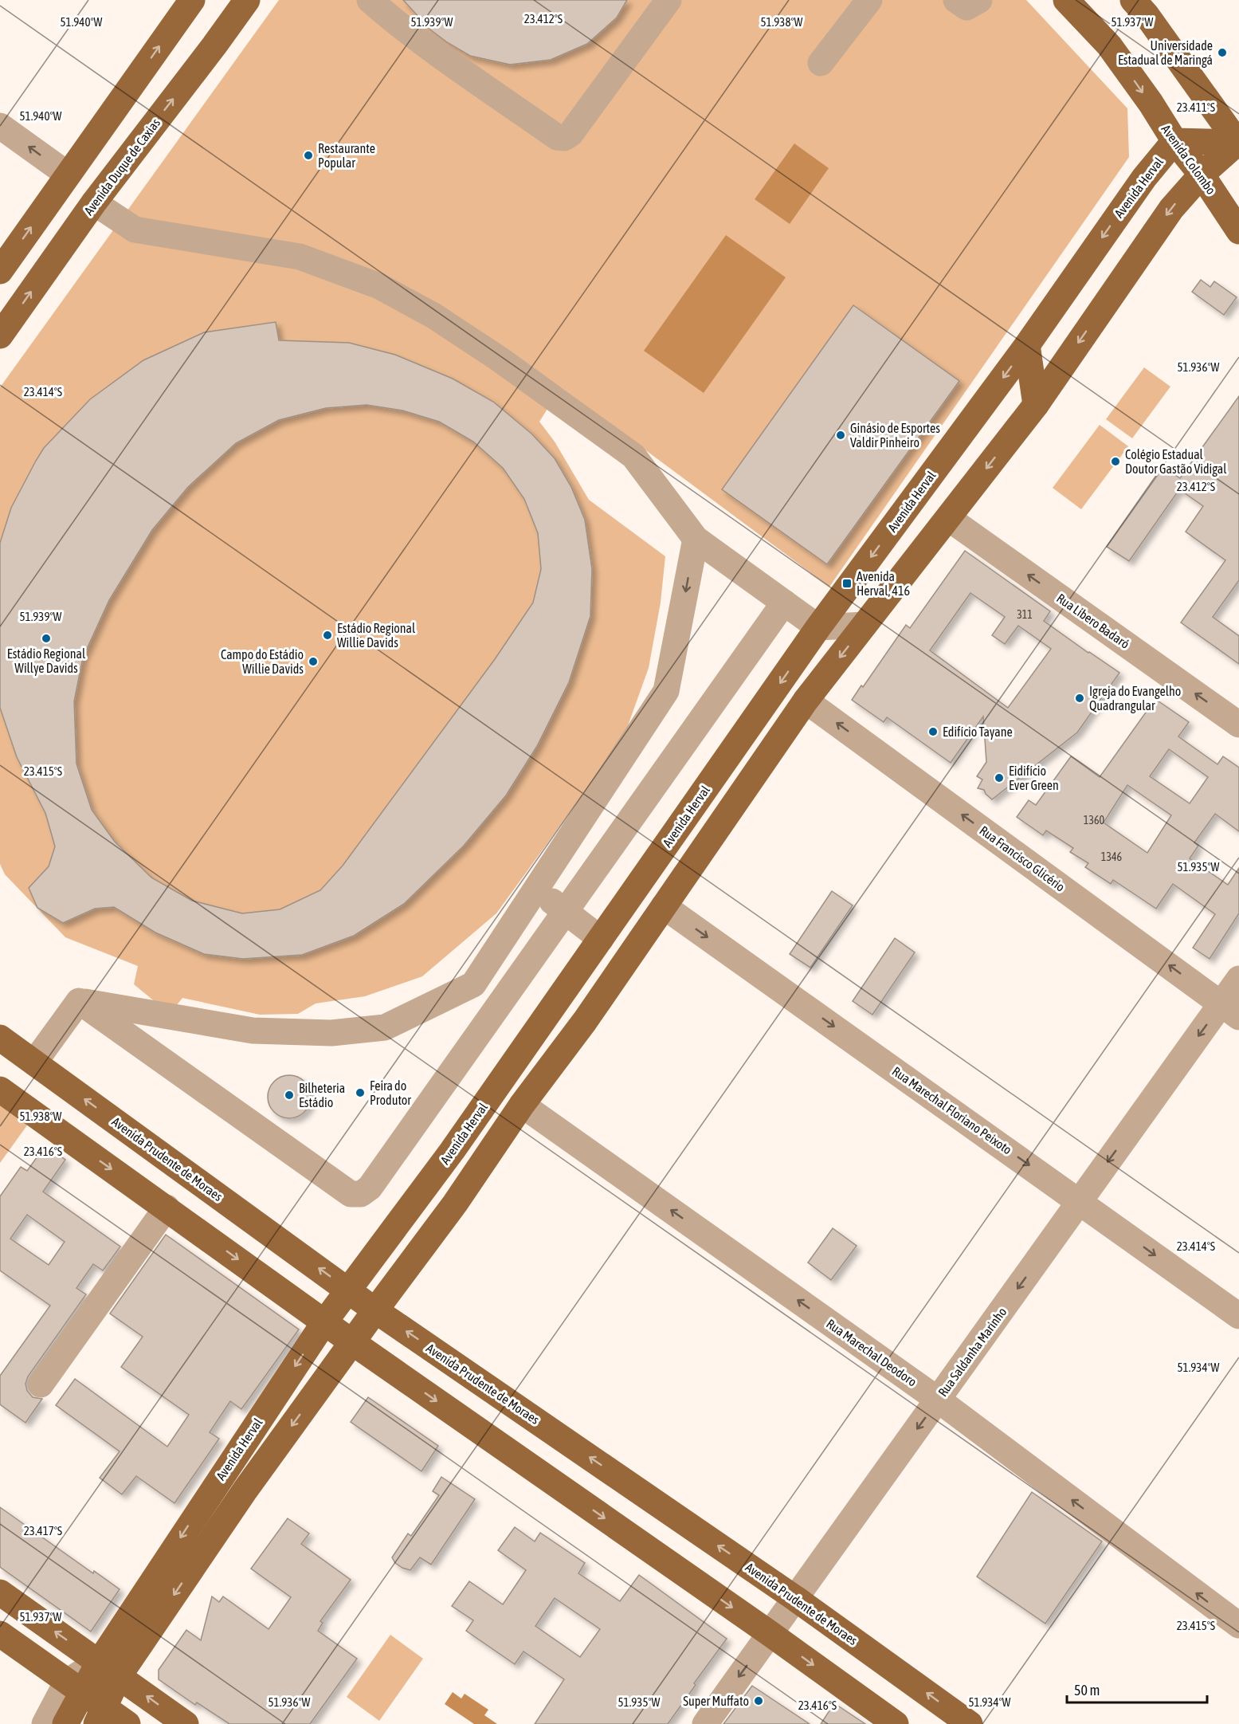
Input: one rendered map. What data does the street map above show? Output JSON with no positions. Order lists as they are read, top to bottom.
{
  "streets": {
    "main road": [
      "Avenida Colombo",
      "Avenida Duque de Caxias",
      "Avenida Herval",
      "Avenida Prudente de Moraes"
    ],
    "street": [
      "Rua Líbero Badaró",
      "Rua Francisco Glicério",
      "Rua Marechal Floriano Peixoto",
      "Rua Saldanha Marinho",
      "Rua Marechal Deodoro"
    ]
  },
  "crossings": [
    ["Avenida Colombo", "Avenida Herval"],
    ["Avenida Herval", "Rua Líbero Badaró"],
    ["Avenida Herval", "Rua Francisco Glicério"],
    ["Avenida Herval", "Rua Marechal Floriano Peixoto"],
    ["Avenida Herval", "Avenida Prudente de Moraes"],
    ["Avenida Herval", "Rua Marechal Deodoro"],
    ["Rua Francisco Glicério", "Rua Saldanha Marinho"],
    ["Rua Marechal Floriano Peixoto", "Rua Saldanha Marinho"],
    ["Avenida Prudente de Moraes", "Rua Saldanha Marinho"],
    ["Rua Saldanha Marinho", "Rua Marechal Deodoro"]
  ],
  "one_way": [
    "Avenida Herval",
    "Rua Líbero Badaró",
    "Rua Francisco Glicério",
    "Rua Marechal Floriano Peixoto",
    "Rua Saldanha Marinho",
    "Rua Marechal Deodoro"
  ],
  "places": {
    "other": [
      "Universidade Estadual de Maringá",
      "Restaurante Popular",
      "Ginásio de Esportes Valdir Pinheiro",
      "Colégio Estadual Doutor Gastão Vidigal",
      "Estádio Regional Willie Davids",
      "Estádio Regional Willye Davids",
      "Campo do Estádio Willie Davids",
      "Igreja do Evangelho Quadrangular",
      "Edifício Tayane",
      "Eidifício Ever Green",
      "Feira do Produtor",
      "Bilheteria Estádio",
      "Super Muffato"
    ],
    "transit": ["Avenida Herval, 416"]
  },
  "house_numbers": ["311", "1360", "1346"],
  "scale_bar": "50 m",
  "coordinates": [
    "23.412°S",
    "51.940°W",
    "51.939°W",
    "51.938°W",
    "51.937°W",
    "23.411°S",
    "51.936°W",
    "23.414°S",
    "23.415°S",
    "51.935°W",
    "23.416°S",
    "51.934°W",
    "23.417°S"
  ]
}
